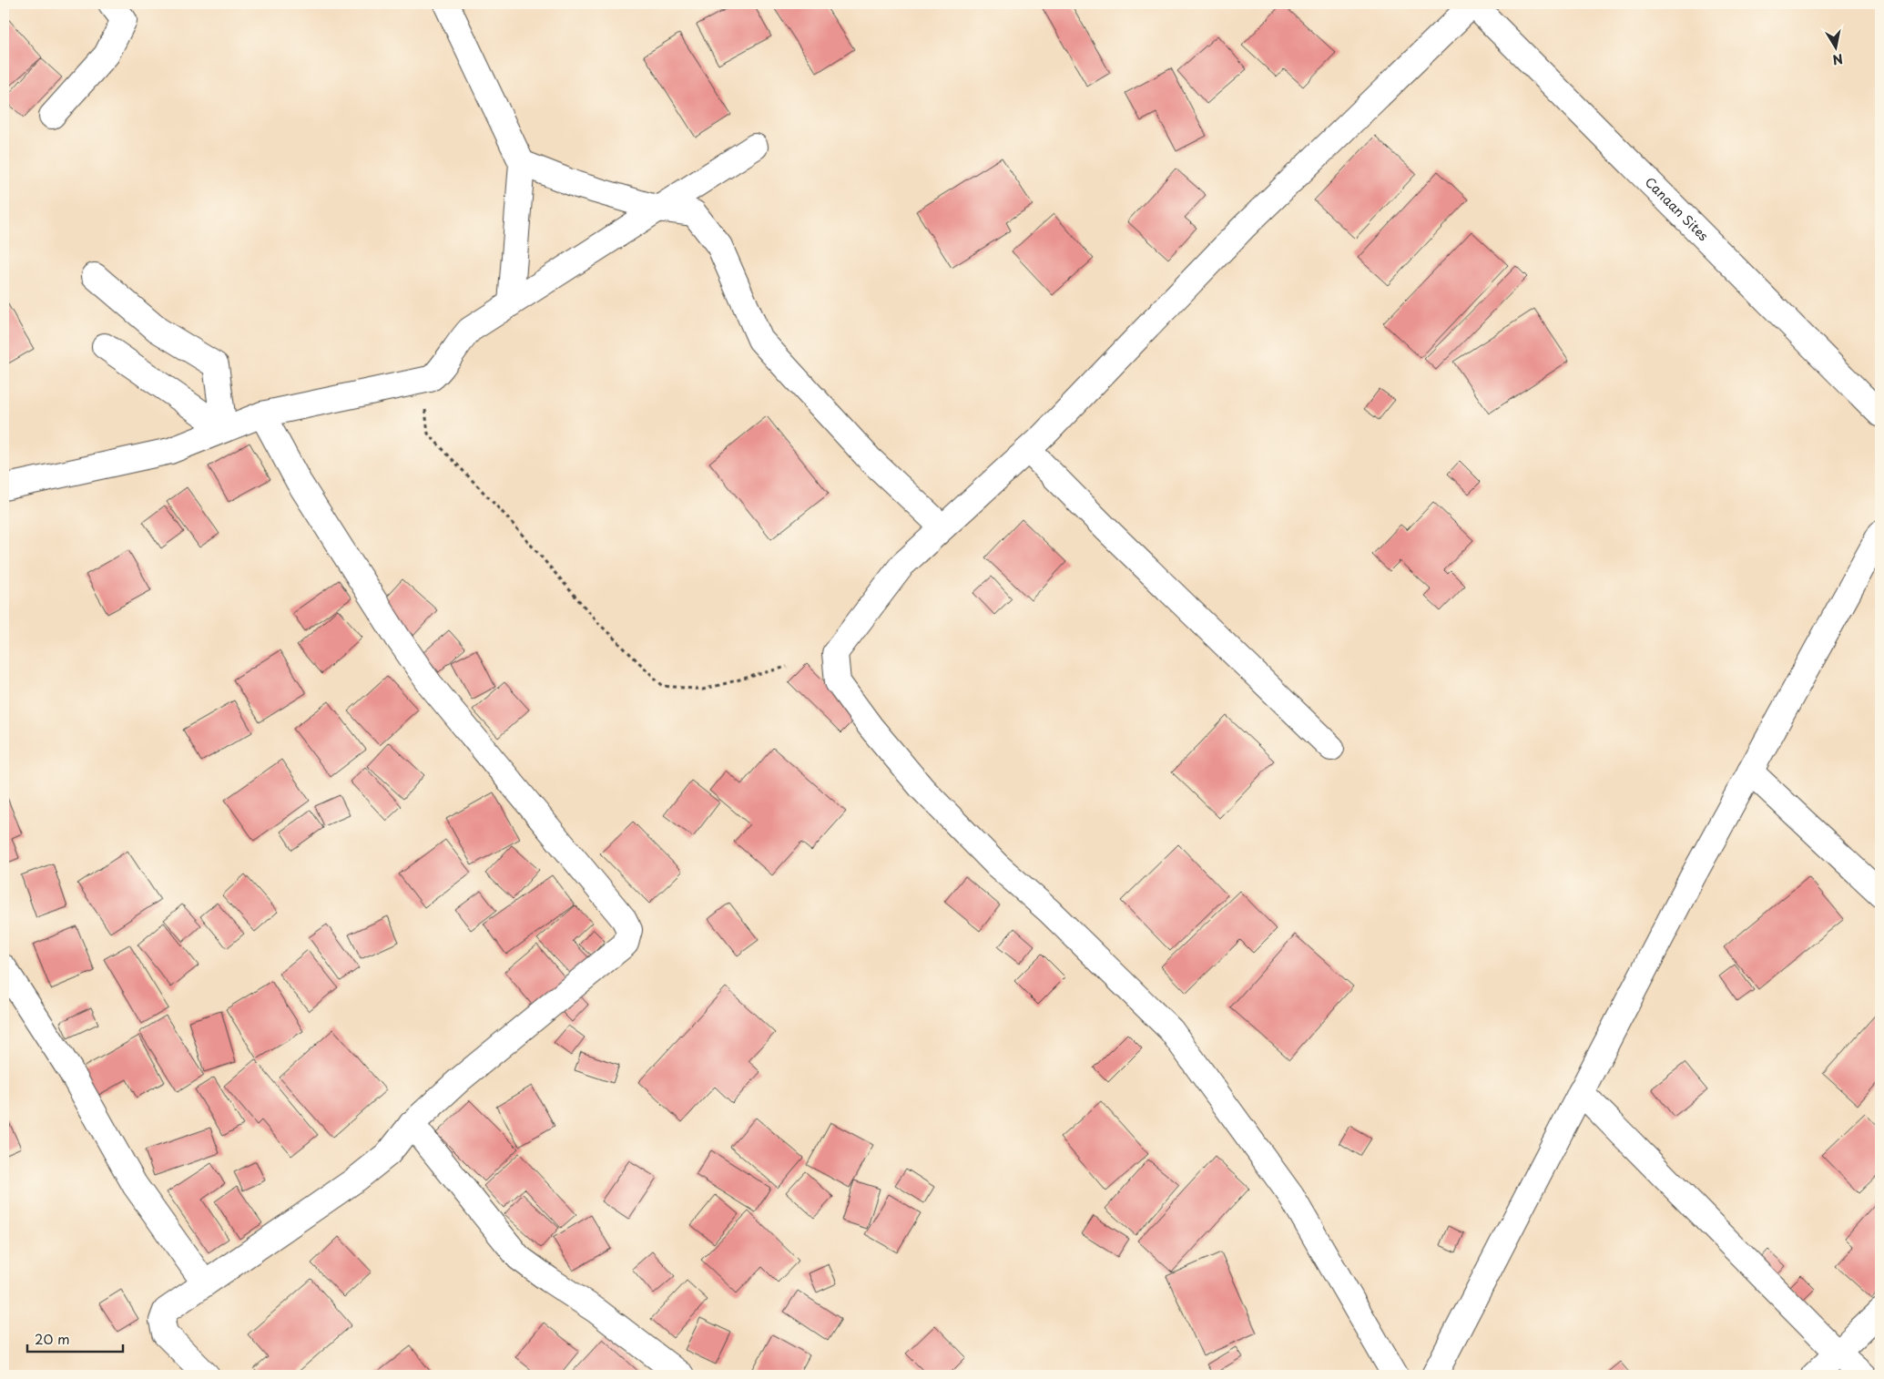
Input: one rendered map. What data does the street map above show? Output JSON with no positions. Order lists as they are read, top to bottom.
{
  "streets": {
    "street": ["Canaan Sites"]
  },
  "scale_bar": "20 m",
  "north": "bottom"
}
